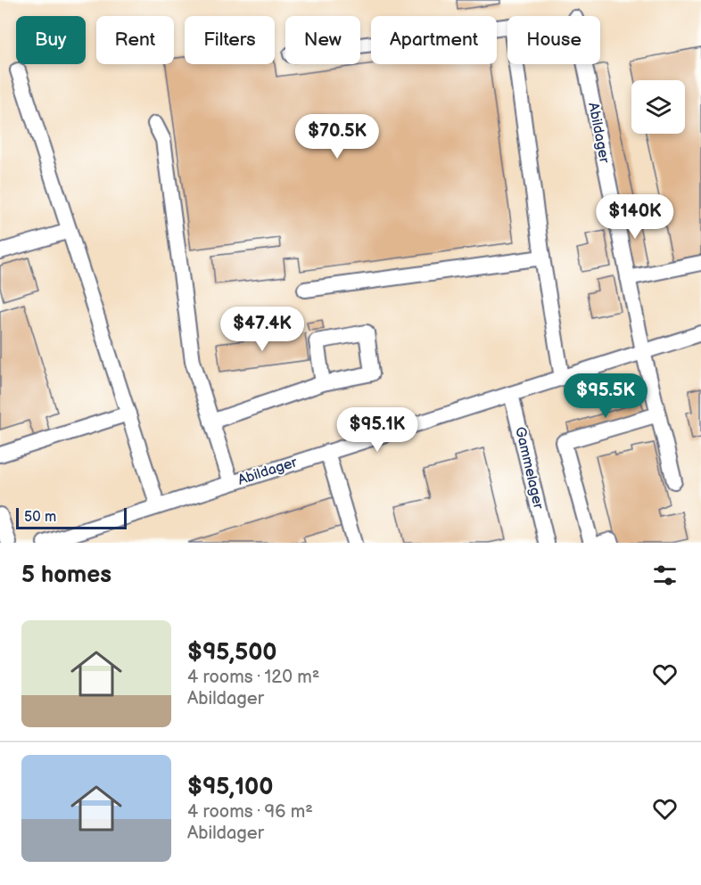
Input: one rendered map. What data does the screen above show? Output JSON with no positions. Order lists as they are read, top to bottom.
{
  "streets": {
    "street": ["Abildager", "Gammelager"]
  },
  "crossings": [
    ["Abildager", "Gammelager"]
  ],
  "scale_bar": "50 m",
  "page": {
    "chip": [
      "Buy",
      "Rent",
      "Filters",
      "New",
      "Apartment",
      "House"
    ],
    "price": [
      "$70.5K",
      "$140K",
      "$47.4K",
      "$95.5K",
      "$95.1K"
    ],
    "scale": "50 m",
    "heading": "5 homes",
    "list": [
      {
        "name": "$95,500",
        "note": "4 rooms · 120 m² · Abildager"
      },
      {
        "name": "$95,100",
        "note": "4 rooms · 96 m² · Abildager"
      }
    ]
  }
}
